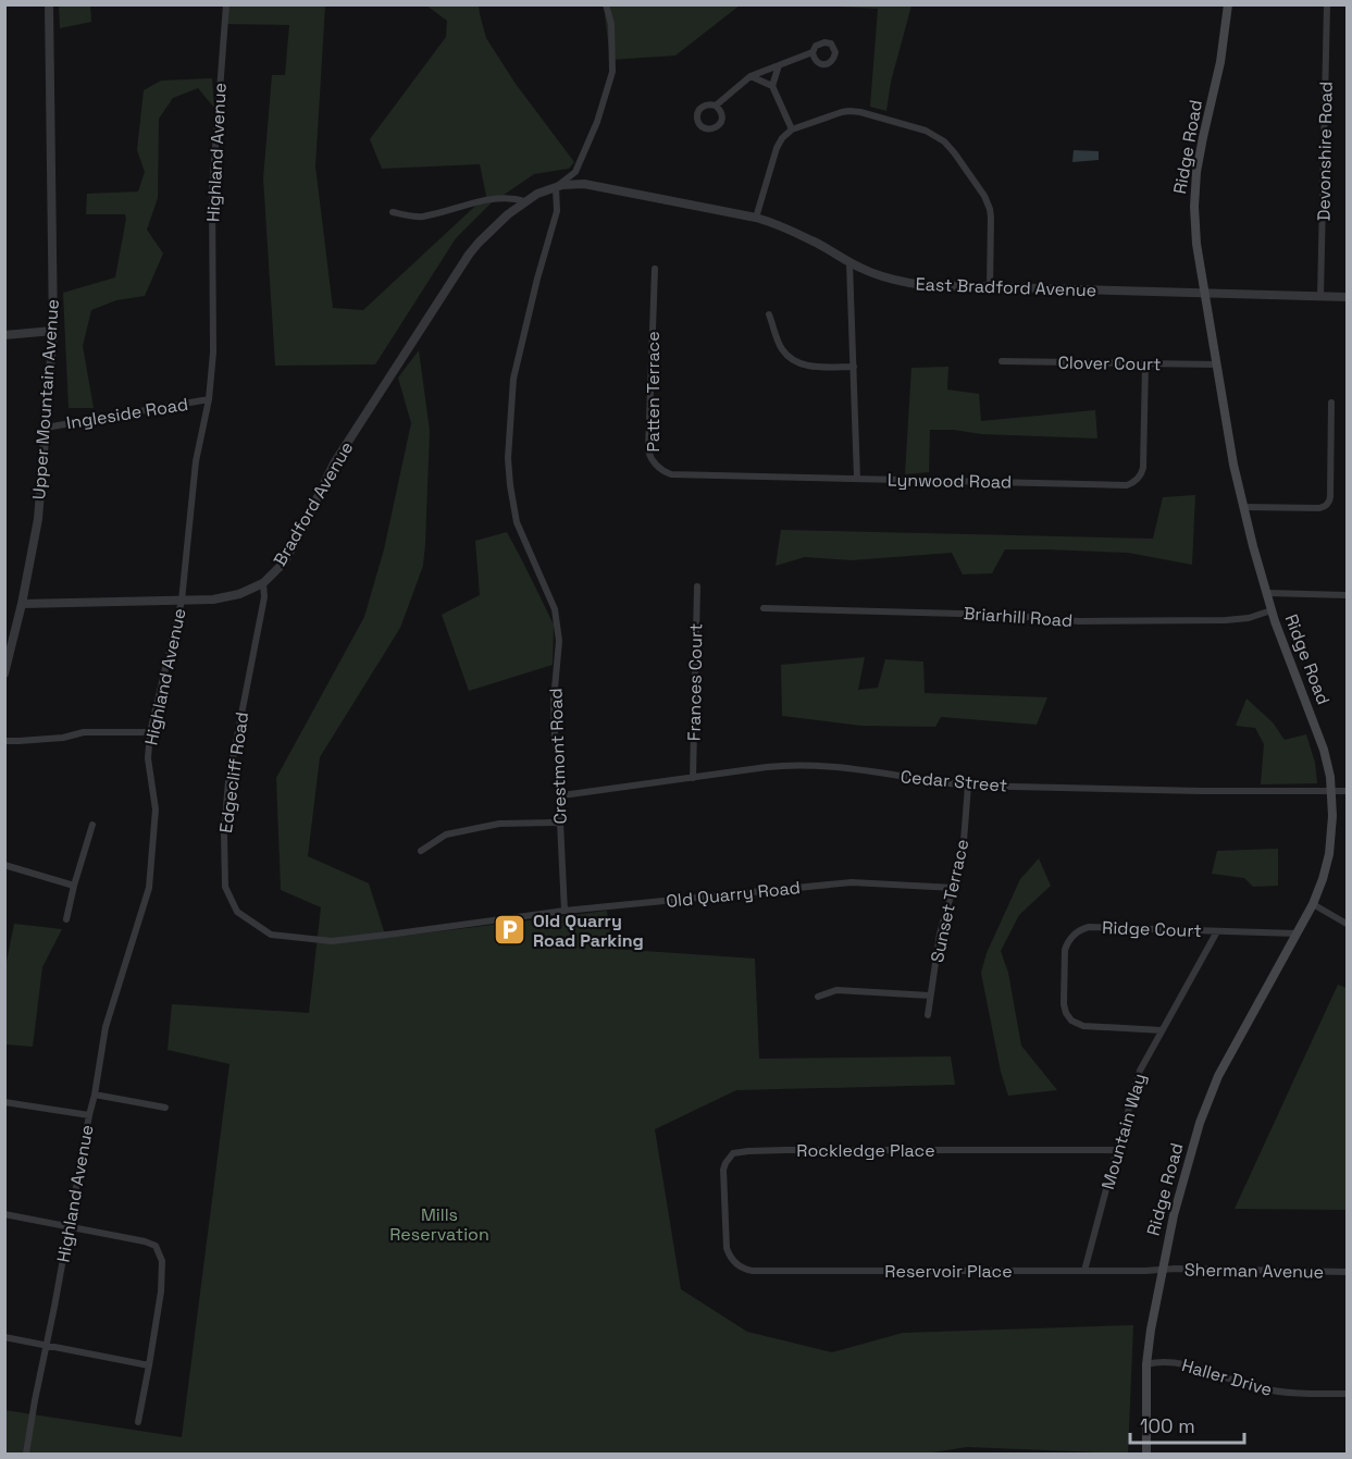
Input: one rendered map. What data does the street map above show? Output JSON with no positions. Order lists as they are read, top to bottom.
{
  "streets": {
    "main road": ["Ridge Road"],
    "street": [
      "Devonshire Road",
      "Highland Avenue",
      "East Bradford Avenue",
      "Clover Court",
      "Patten Terrace",
      "Upper Mountain Avenue",
      "Ingleside Road",
      "Lynwood Road",
      "Bradford Avenue",
      "Briarhill Road",
      "Frances Court",
      "Crestmont Road",
      "Edgecliff Road",
      "Cedar Street",
      "Old Quarry Road",
      "Sunset Terrace",
      "Ridge Court",
      "Mountain Way",
      "Rockledge Place",
      "Reservoir Place",
      "Sherman Avenue",
      "Haller Drive"
    ]
  },
  "crossings": [
    ["Ridge Road", "East Bradford Avenue"],
    ["Ridge Road", "Clover Court"],
    ["Ridge Road", "Briarhill Road"],
    ["Ridge Road", "Cedar Street"],
    ["Ridge Road", "Ridge Court"],
    ["Ridge Road", "Reservoir Place"],
    ["Ridge Road", "Sherman Avenue"],
    ["Ridge Road", "Haller Drive"],
    ["Devonshire Road", "East Bradford Avenue"],
    ["Highland Avenue", "Ingleside Road"],
    ["Highland Avenue", "Bradford Avenue"],
    ["East Bradford Avenue", "Bradford Avenue"],
    ["East Bradford Avenue", "Crestmont Road"],
    ["Clover Court", "Lynwood Road"],
    ["Patten Terrace", "Lynwood Road"],
    ["Upper Mountain Avenue", "Ingleside Road"],
    ["Upper Mountain Avenue", "Bradford Avenue"],
    ["Bradford Avenue", "Edgecliff Road"],
    ["Frances Court", "Cedar Street"],
    ["Crestmont Road", "Cedar Street"],
    ["Crestmont Road", "Old Quarry Road"],
    ["Edgecliff Road", "Old Quarry Road"],
    ["Cedar Street", "Sunset Terrace"],
    ["Old Quarry Road", "Sunset Terrace"],
    ["Ridge Court", "Mountain Way"],
    ["Mountain Way", "Rockledge Place"],
    ["Mountain Way", "Reservoir Place"],
    ["Rockledge Place", "Reservoir Place"],
    ["Reservoir Place", "Sherman Avenue"]
  ],
  "parks": ["Mills Reservation"],
  "places": {
    "parking": ["Old Quarry Road Parking"]
  },
  "scale_bar": "100 m"
}
